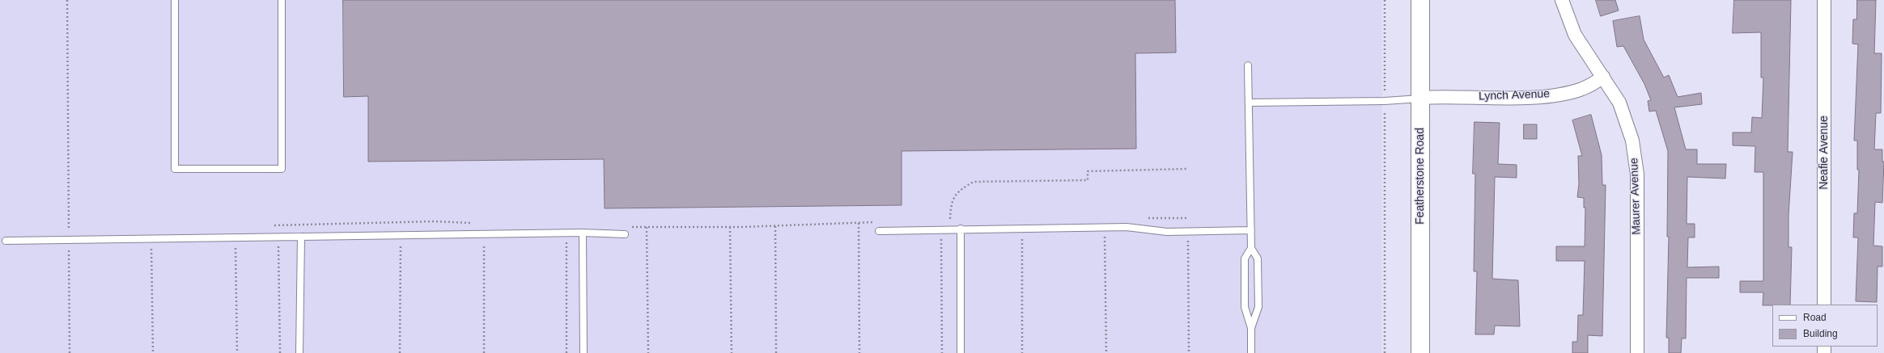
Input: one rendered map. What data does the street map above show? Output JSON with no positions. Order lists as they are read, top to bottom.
{
  "streets": {
    "street": [
      "Lynch Avenue",
      "Neafie Avenue",
      "Featherstone Road",
      "Maurer Avenue"
    ]
  },
  "crossings": [
    ["Lynch Avenue", "Featherstone Road"],
    ["Lynch Avenue", "Maurer Avenue"]
  ],
  "legend": ["Road", "Building"]
}
